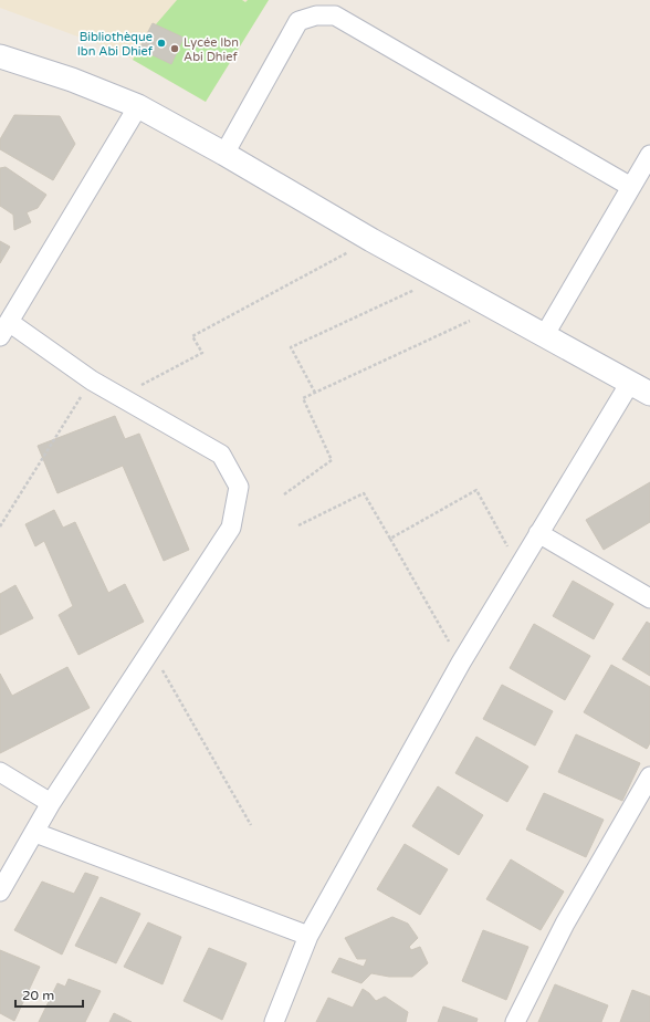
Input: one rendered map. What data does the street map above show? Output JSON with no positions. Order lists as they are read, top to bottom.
{
  "places": ["Bibliothèque Ibn Abi Dhief", "Lycée Ibn Abi Dhief"],
  "scale_bar": "20 m"
}
